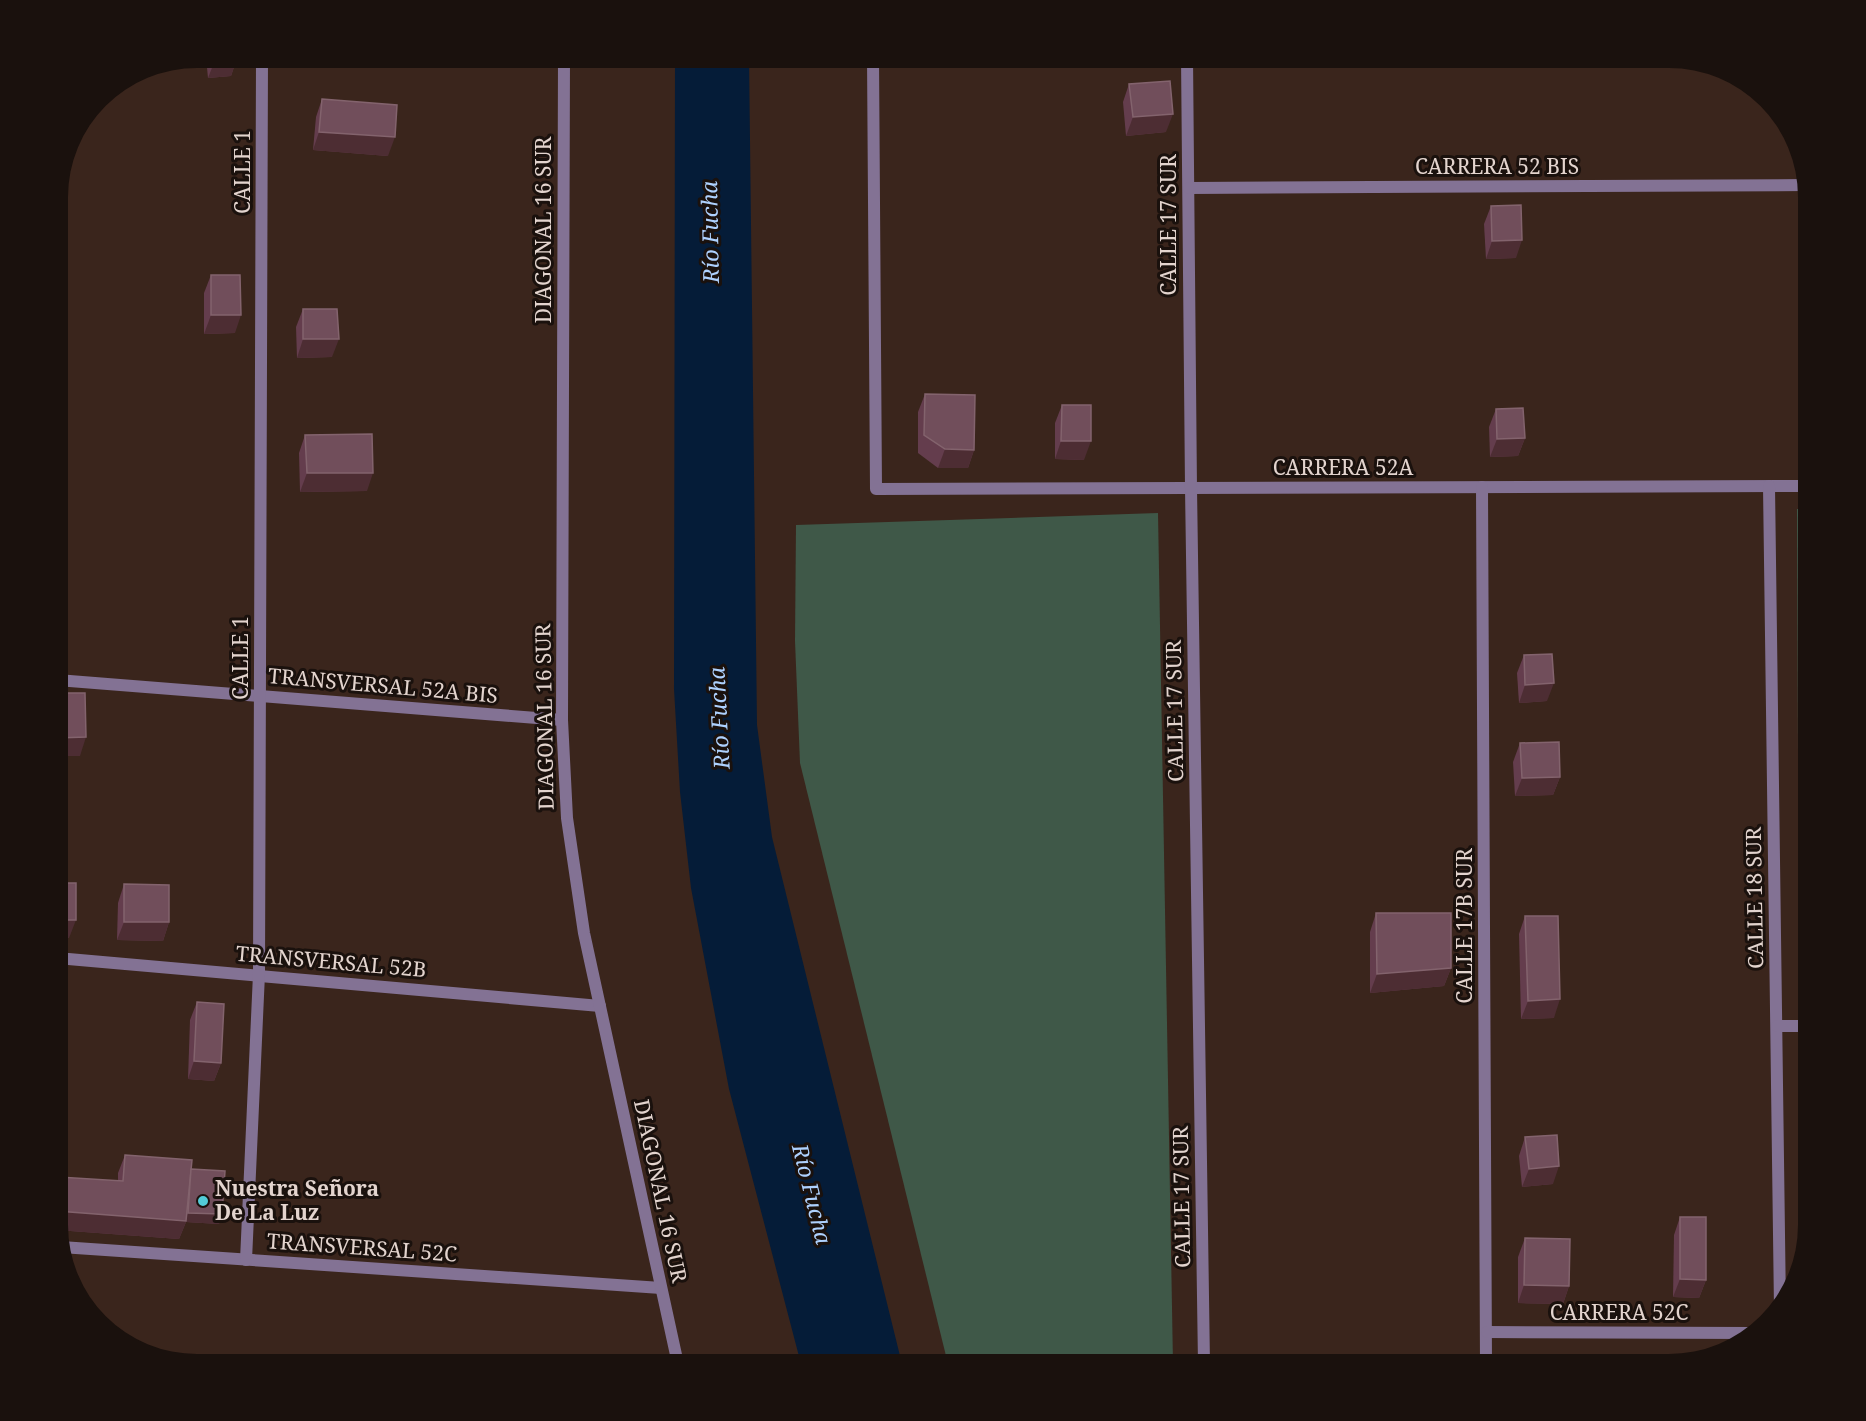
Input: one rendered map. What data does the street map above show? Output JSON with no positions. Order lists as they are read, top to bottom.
{
  "streets": {
    "street": [
      "CARRERA 52 BIS",
      "CALLE 1",
      "CALLE 17 SUR",
      "DIAGONAL 16 SUR",
      "CARRERA 52A",
      "TRANSVERSAL 52A BIS",
      "CALLE 18 SUR",
      "CALLE 17B SUR",
      "TRANSVERSAL 52B",
      "TRANSVERSAL 52C",
      "CARRERA 52C"
    ]
  },
  "crossings": [
    ["CARRERA 52 BIS", "CALLE 17 SUR"],
    ["CALLE 1", "TRANSVERSAL 52A BIS"],
    ["CALLE 1", "TRANSVERSAL 52B"],
    ["CALLE 1", "TRANSVERSAL 52C"],
    ["CALLE 17 SUR", "CARRERA 52A"],
    ["DIAGONAL 16 SUR", "TRANSVERSAL 52A BIS"],
    ["DIAGONAL 16 SUR", "TRANSVERSAL 52B"],
    ["DIAGONAL 16 SUR", "TRANSVERSAL 52C"],
    ["CARRERA 52A", "CALLE 18 SUR"],
    ["CARRERA 52A", "CALLE 17B SUR"],
    ["CALLE 17B SUR", "CARRERA 52C"]
  ],
  "water": ["Río Fucha"],
  "places": ["Nuestra Señora De La Luz"]
}
